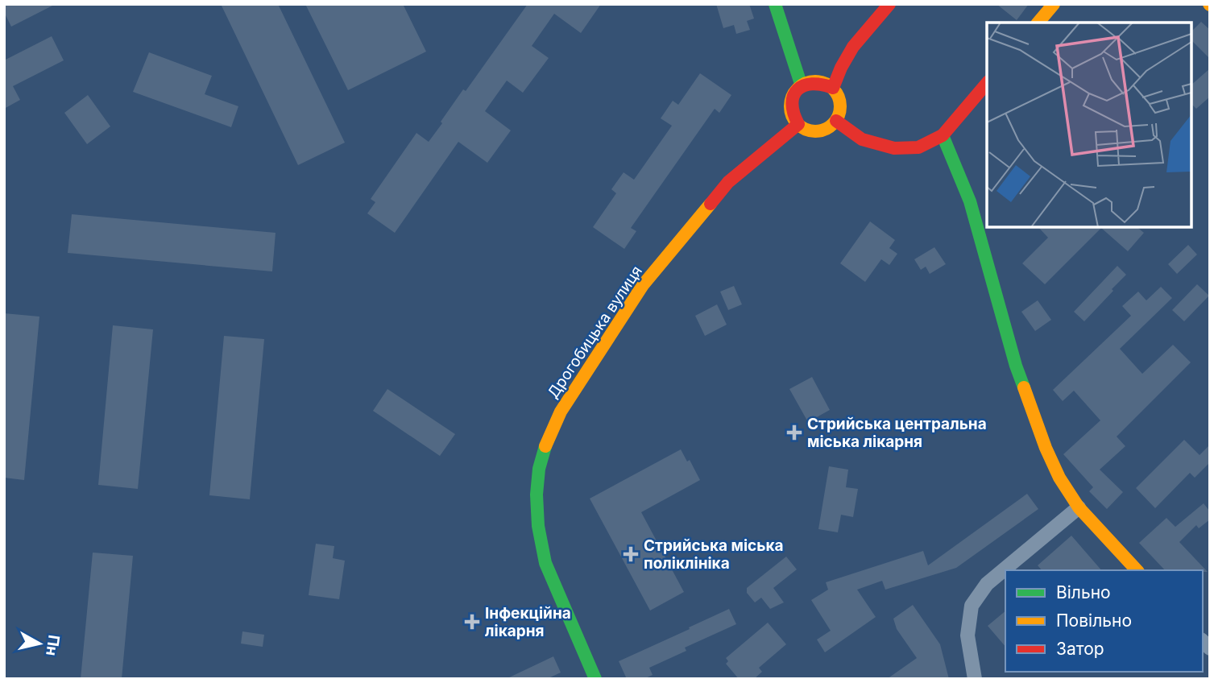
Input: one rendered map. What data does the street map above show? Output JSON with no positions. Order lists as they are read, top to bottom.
{
  "streets": {
    "main road": ["Дрогобицька вулиця"]
  },
  "places": {
    "health": ["Стрийська центральна міська лікарня", "Стрийська міська поліклініка", "Інфекційна лікарня"]
  },
  "legend": ["Вільно", "Повільно", "Затор"],
  "north": "right"
}
